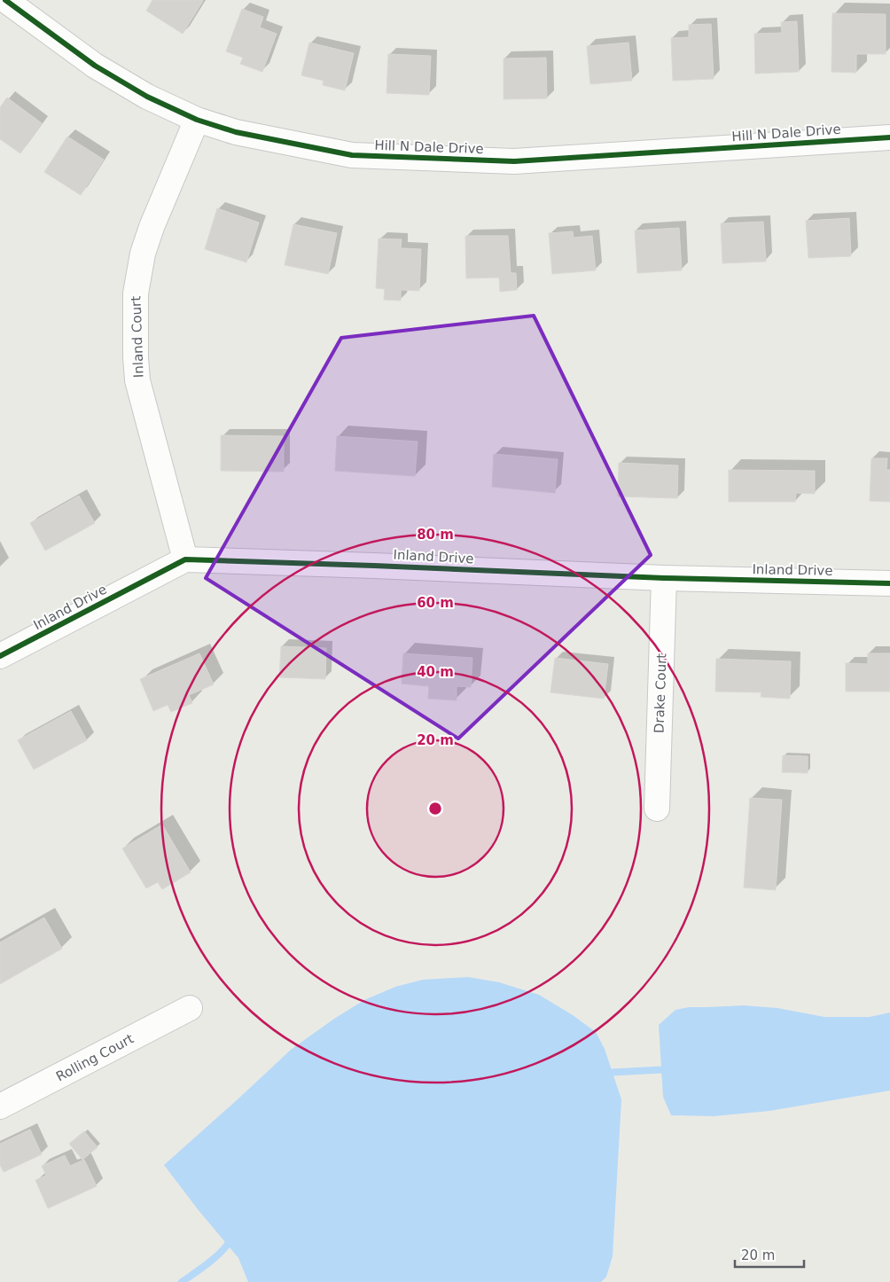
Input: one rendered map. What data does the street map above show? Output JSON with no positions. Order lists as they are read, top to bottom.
{
  "streets": {
    "street": [
      "Hill N Dale Drive",
      "Inland Court",
      "Inland Drive",
      "Drake Court",
      "Rolling Court"
    ]
  },
  "crossings": [
    ["Hill N Dale Drive", "Inland Court"],
    ["Inland Court", "Inland Drive"],
    ["Inland Drive", "Drake Court"]
  ],
  "scale_bar": "20 m",
  "rings": [
    "80 m",
    "60 m",
    "40 m",
    "20 m"
  ]
}
